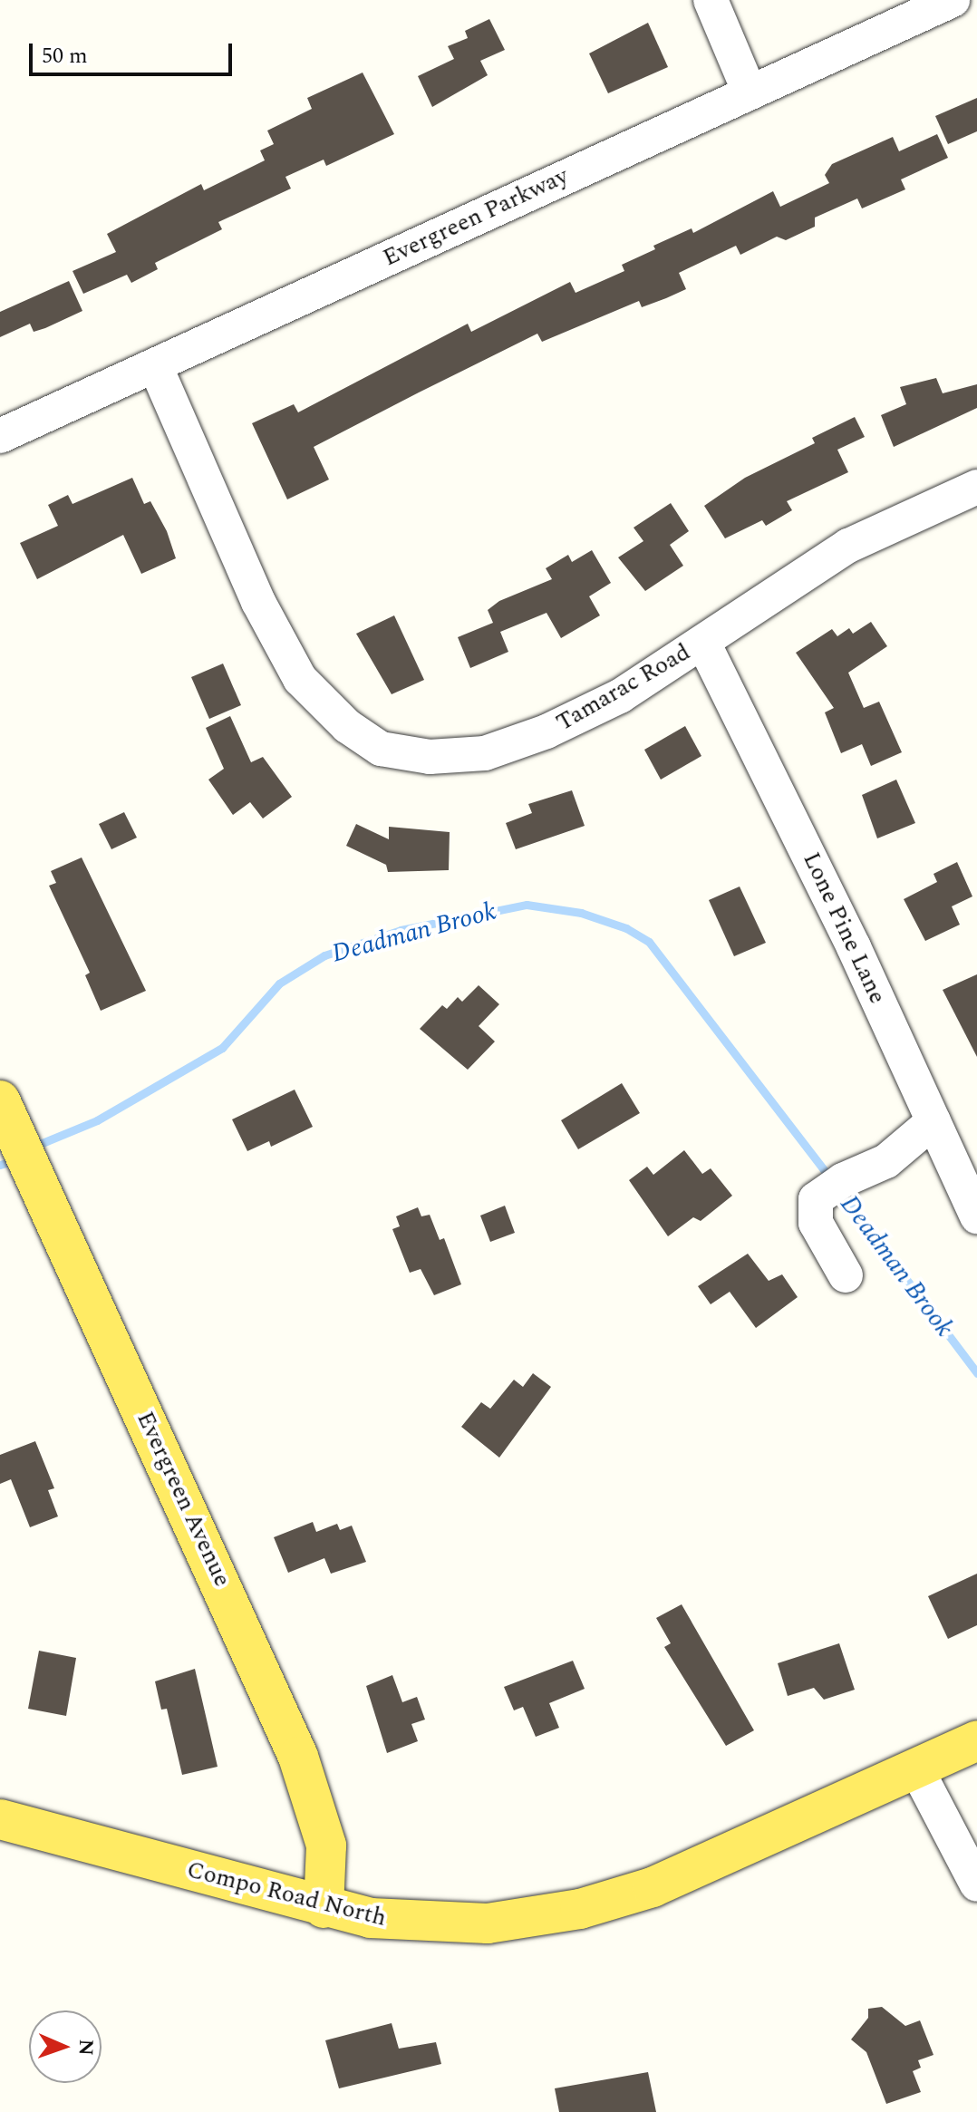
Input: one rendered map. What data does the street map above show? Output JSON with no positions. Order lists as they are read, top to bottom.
{
  "streets": {
    "main road": ["Evergreen Avenue", "Compo Road North"],
    "street": ["Evergreen Parkway", "Tamarac Road", "Lone Pine Lane"]
  },
  "crossings": [
    ["Evergreen Parkway", "Tamarac Road"],
    ["Tamarac Road", "Lone Pine Lane"],
    ["Evergreen Avenue", "Compo Road North"]
  ],
  "water": ["Deadman Brook"],
  "scale_bar": "50 m",
  "north": "right"
}
